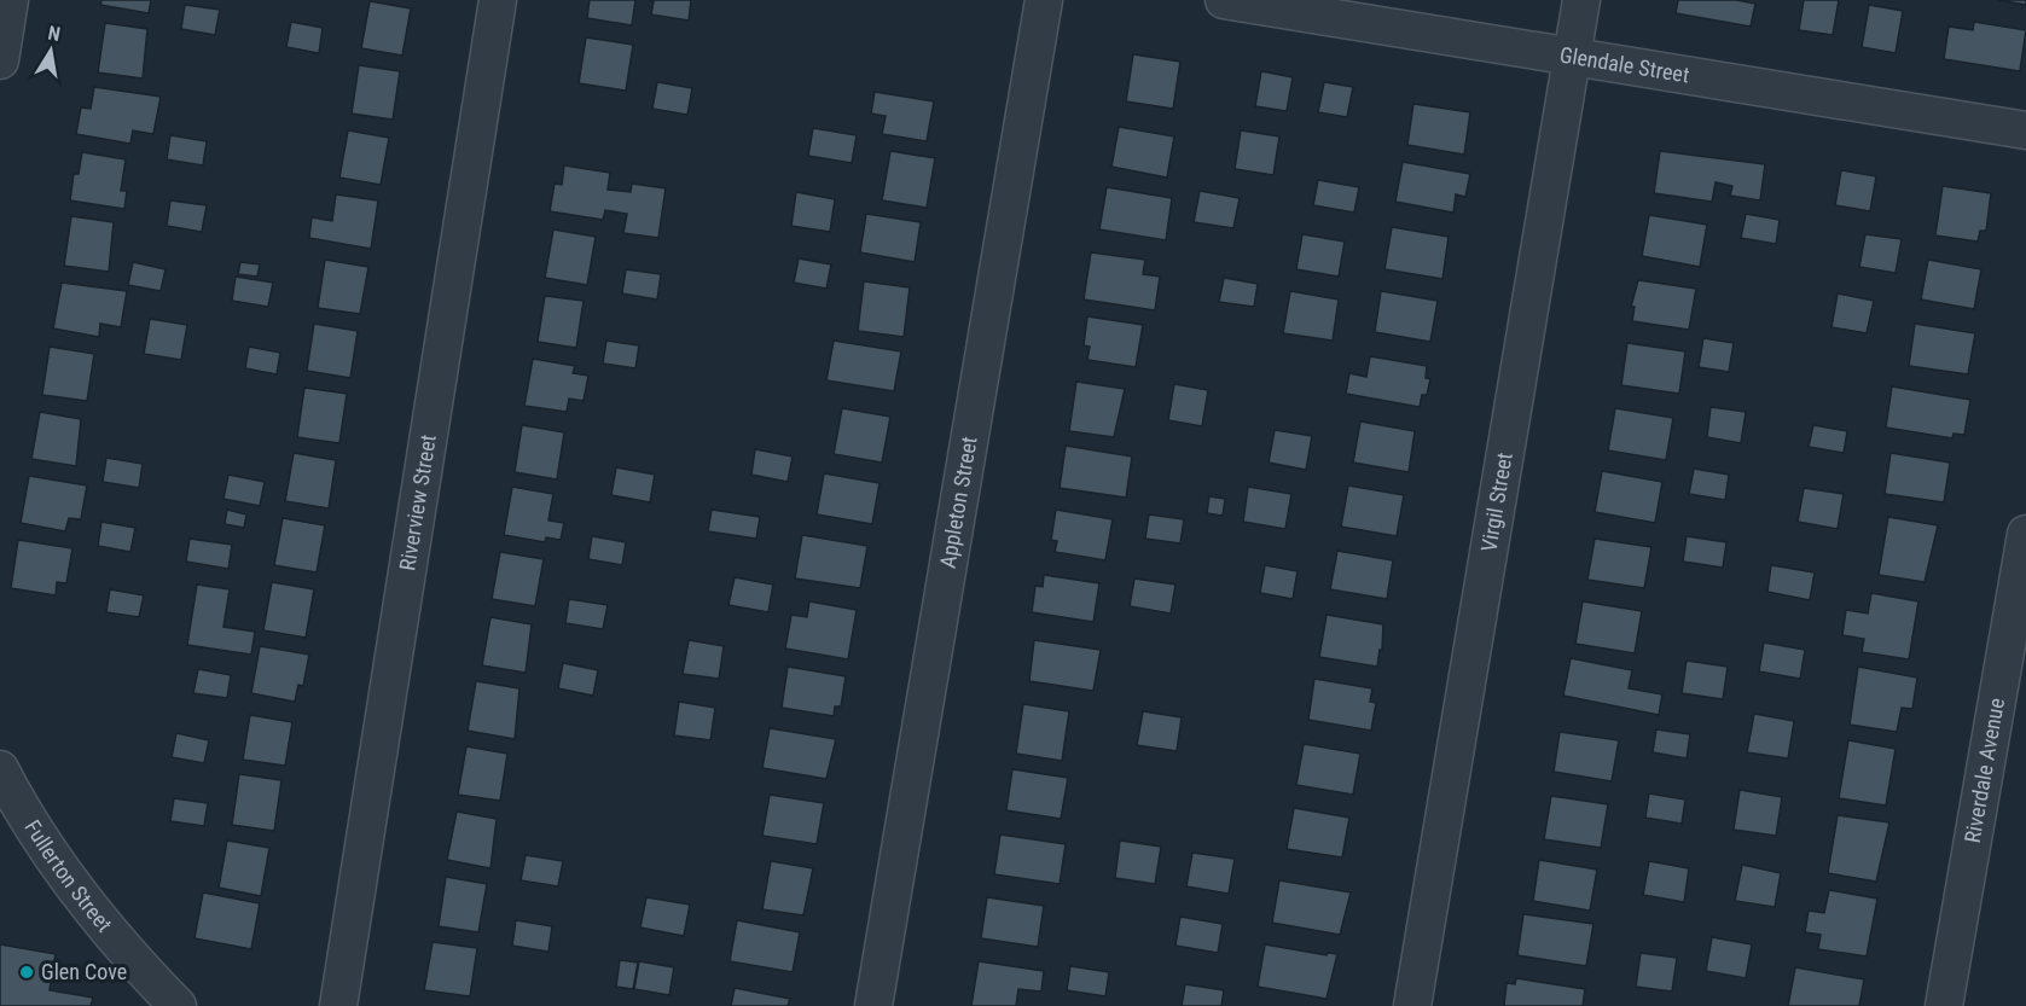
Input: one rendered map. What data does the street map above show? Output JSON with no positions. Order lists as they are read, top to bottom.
{
  "streets": {
    "street": [
      "Glendale Street",
      "Riverview Street",
      "Appleton Street",
      "Virgil Street",
      "Riverdale Avenue",
      "Fullerton Street"
    ]
  },
  "crossings": [
    ["Glendale Street", "Virgil Street"]
  ],
  "places": ["Glen Cove"],
  "north": "top"
}
